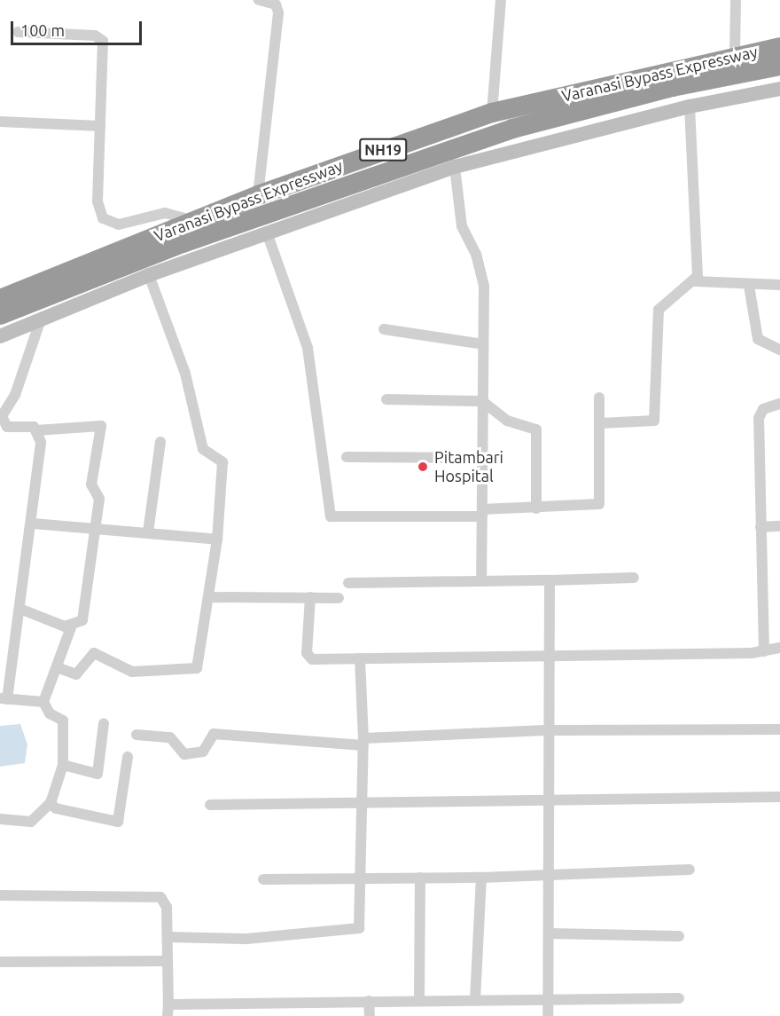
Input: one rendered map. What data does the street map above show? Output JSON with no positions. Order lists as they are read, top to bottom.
{
  "streets": {
    "highway": ["Varanasi Bypass Expressway", "NH19"]
  },
  "places": ["Pitambari Hospital"],
  "scale_bar": "100 m"
}
